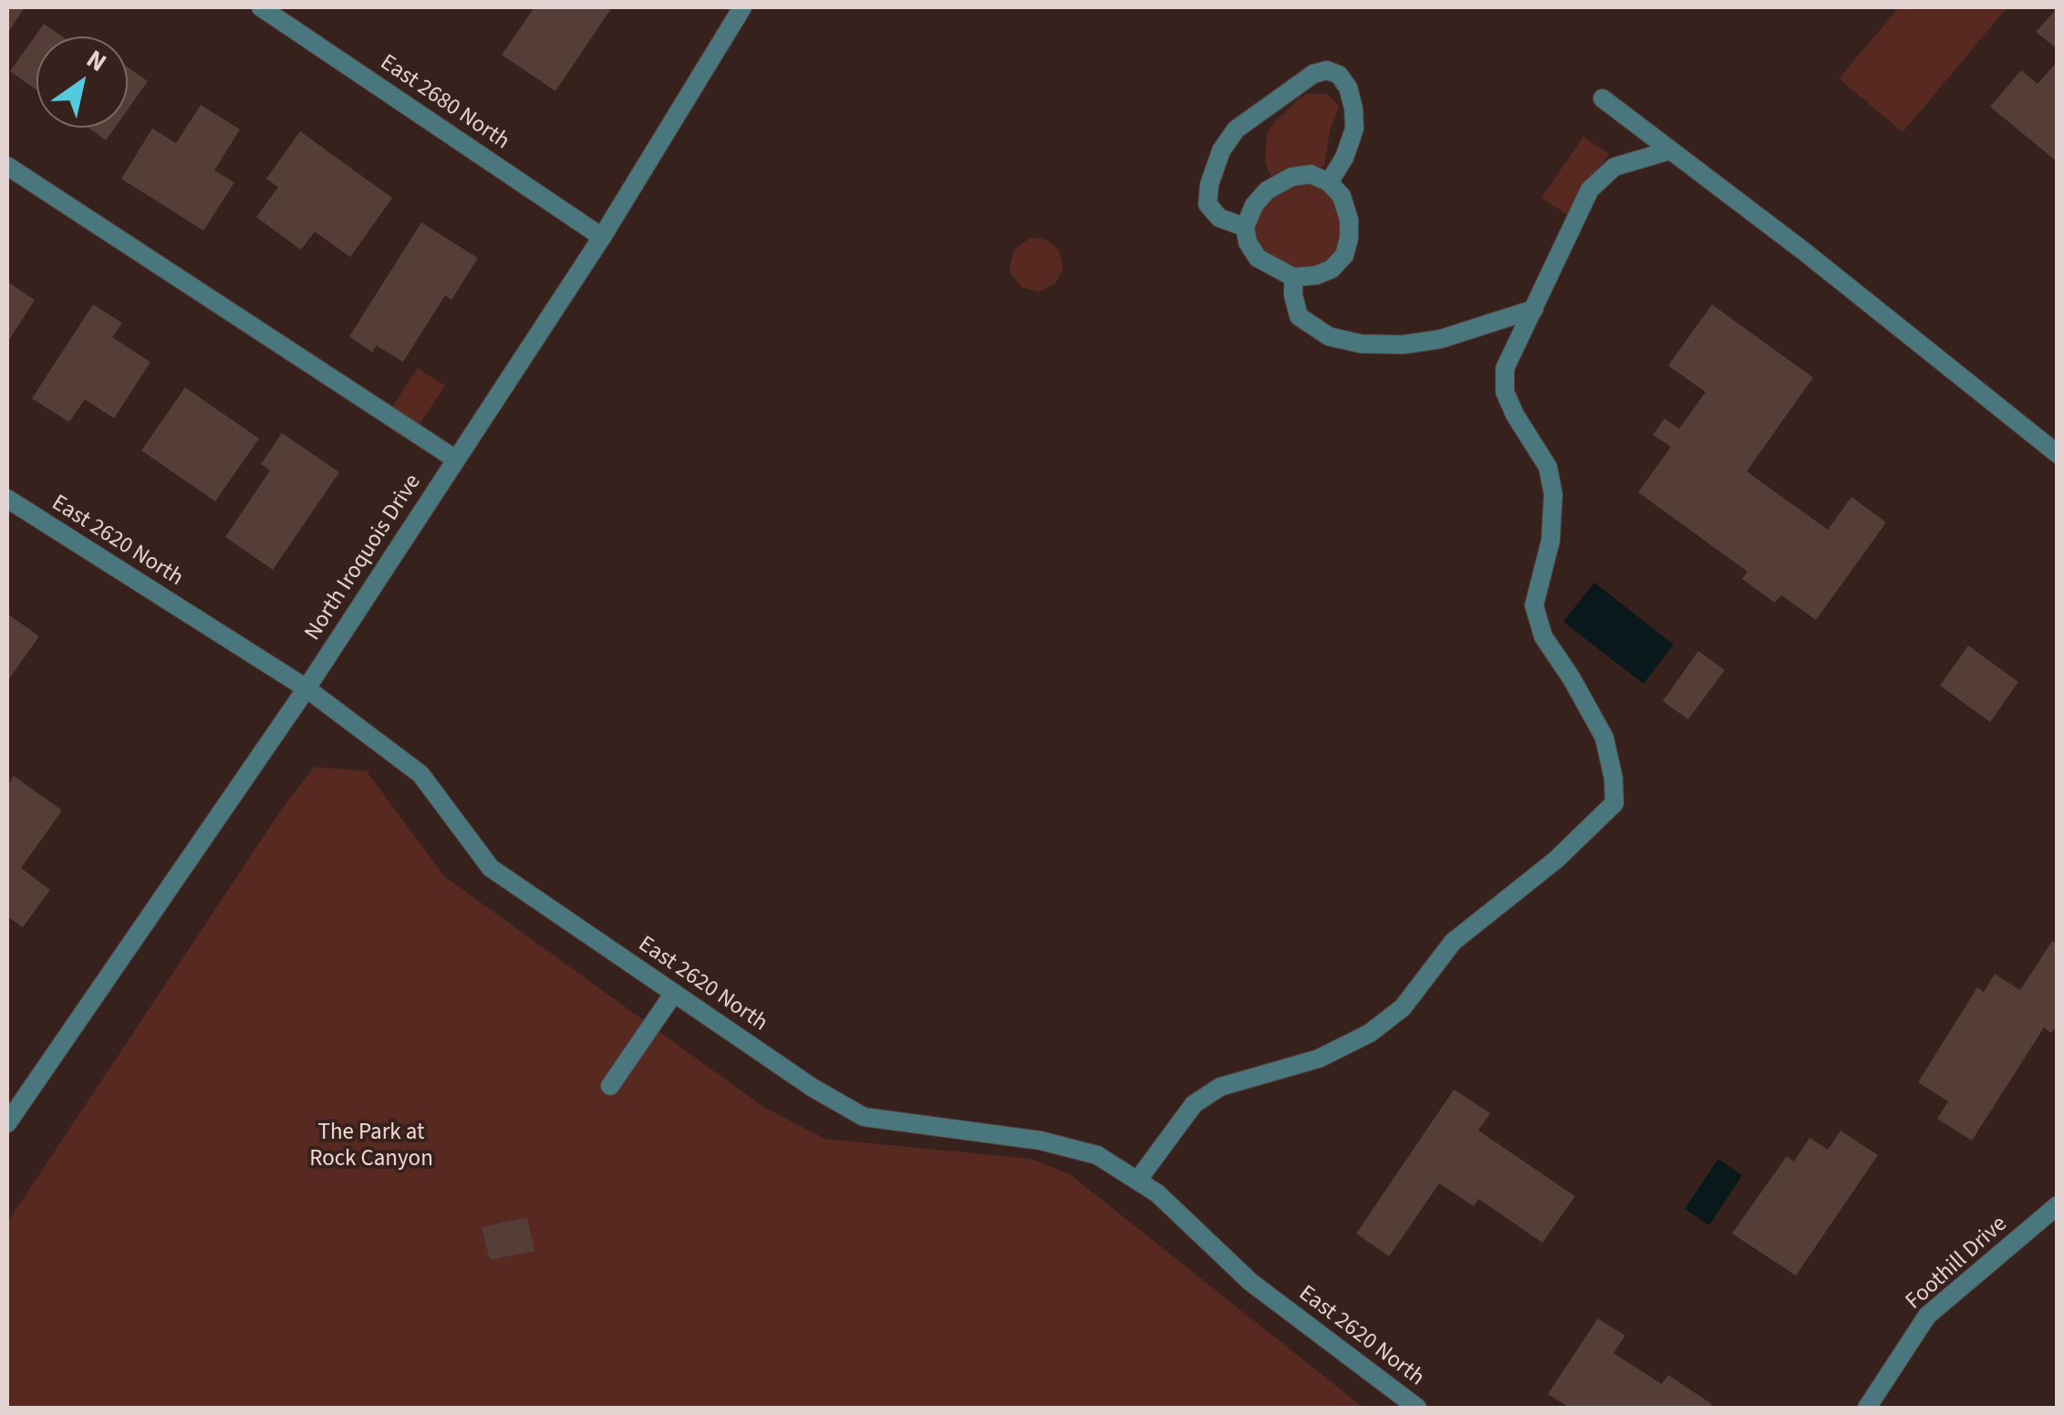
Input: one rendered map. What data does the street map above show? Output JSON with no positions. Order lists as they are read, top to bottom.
{
  "streets": {
    "street": [
      "East 2680 North",
      "East 2620 North",
      "North Iroquois Drive",
      "Foothill Drive"
    ]
  },
  "crossings": [
    ["East 2680 North", "North Iroquois Drive"],
    ["East 2620 North", "North Iroquois Drive"]
  ],
  "parks": ["The Park at Rock Canyon"],
  "north": "top right"
}
